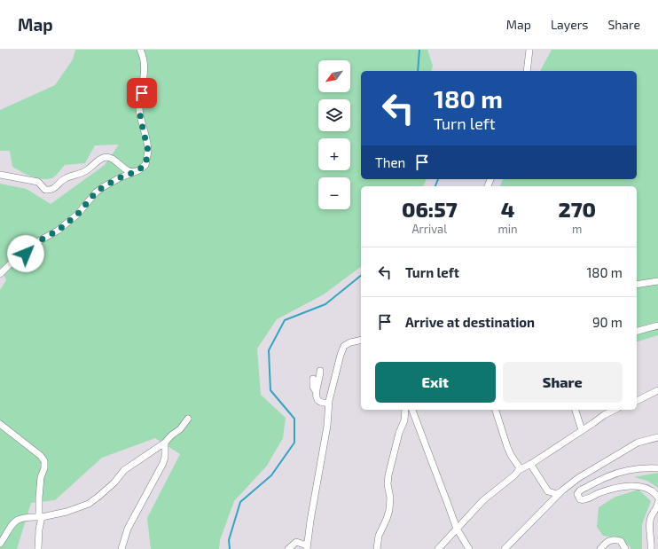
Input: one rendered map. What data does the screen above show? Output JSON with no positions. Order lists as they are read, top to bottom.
{
  "north": "bottom left",
  "page": {
    "header": "Map",
    "nav": ["Map", "Layers", "Share"],
    "map_buttons": ["+", "−"],
    "turn": ["180 m", "Turn left"],
    "then": "Then",
    "eta": [
      "06:57",
      "Arrival",
      "4",
      "min",
      "270",
      "m"
    ],
    "list": [
      {
        "name": "Turn left",
        "value": "180 m"
      },
      {
        "name": "Arrive at destination",
        "value": "90 m"
      }
    ],
    "buttons": ["Exit", "Share"]
  }
}
